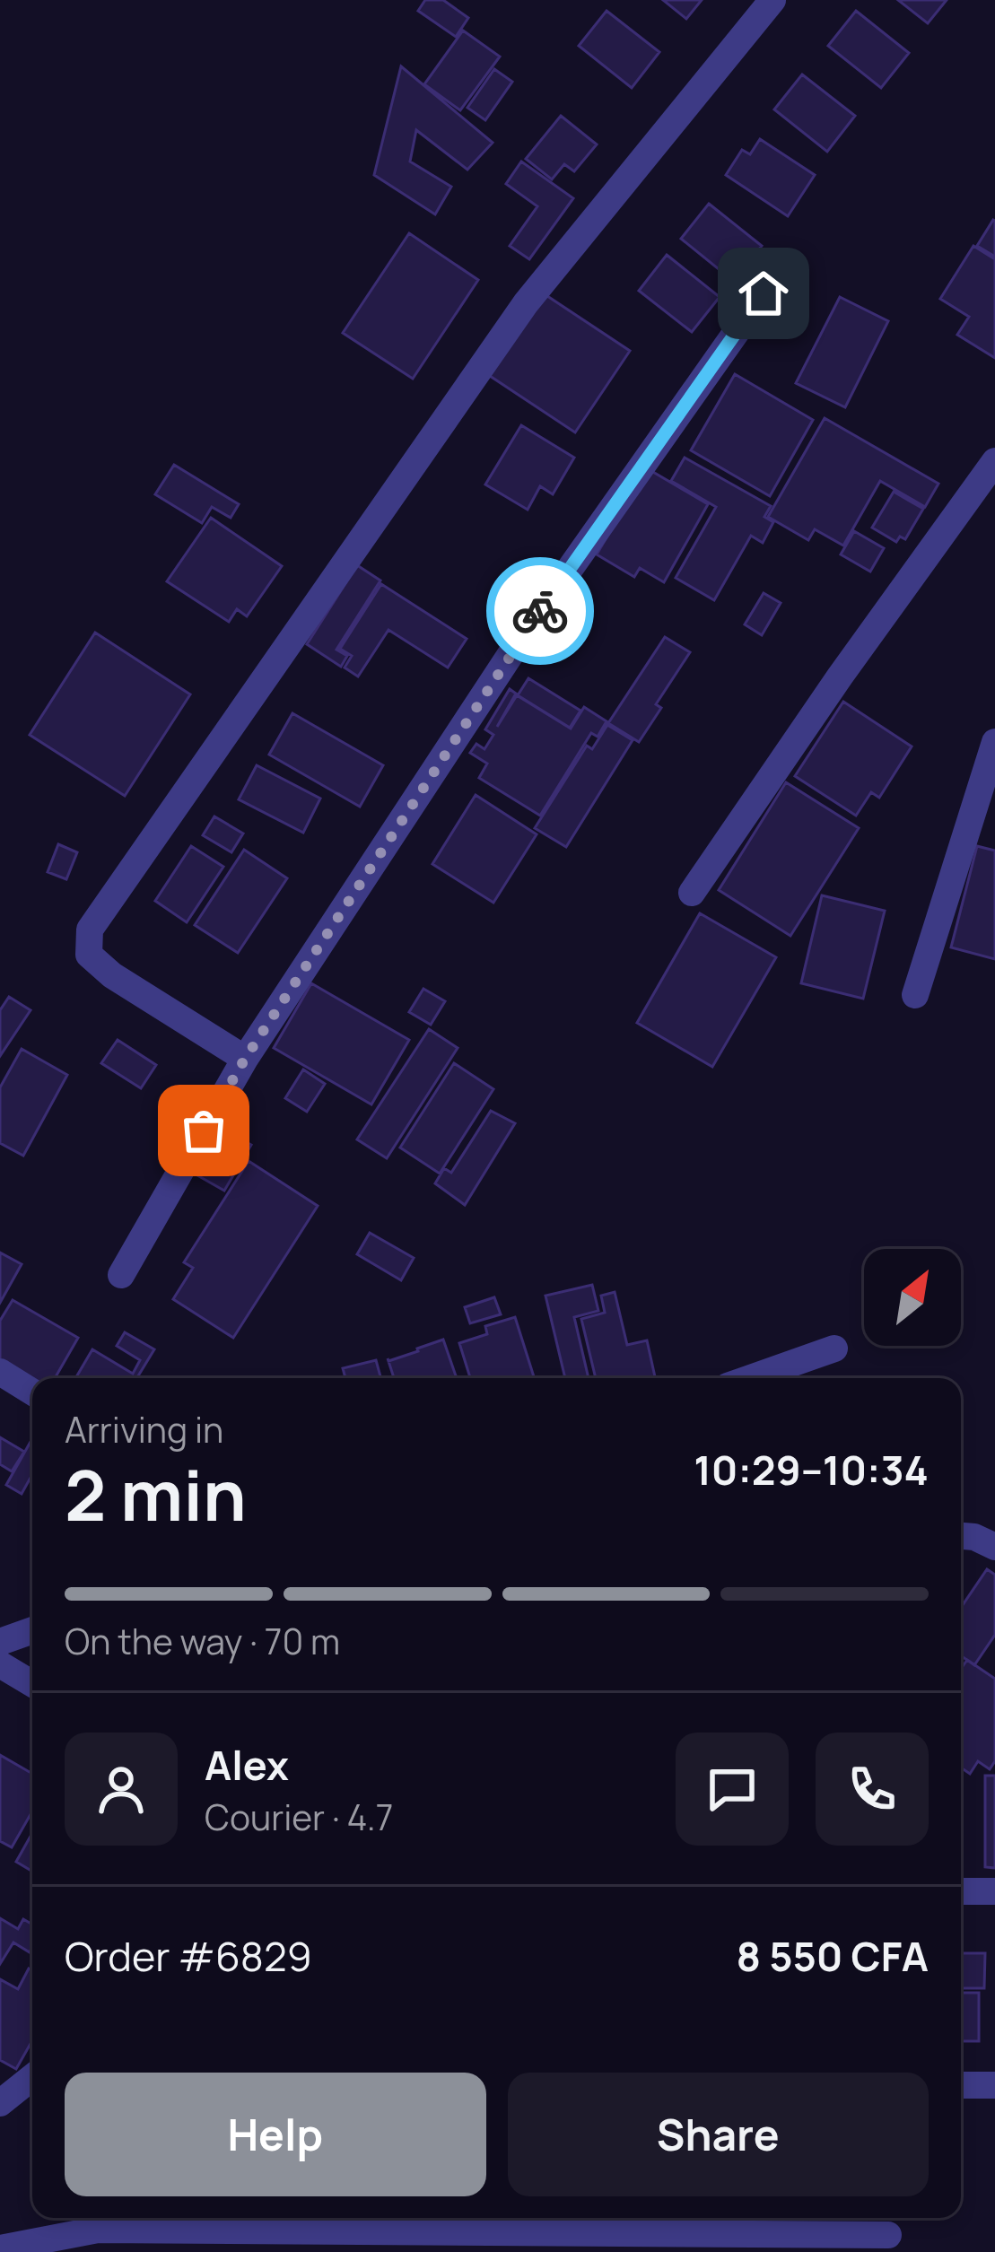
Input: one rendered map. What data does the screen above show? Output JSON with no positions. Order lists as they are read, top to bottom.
{
  "north": "top right",
  "page": {
    "heading": ["2 min", "Arriving in", "10:29–10:34"],
    "panel": [
      "Alex",
      "Courier · 4.7",
      "Order #6829",
      "8 550 CFA"
    ],
    "bar": "On the way · 70 m",
    "buttons": ["Help", "Share"]
  }
}
